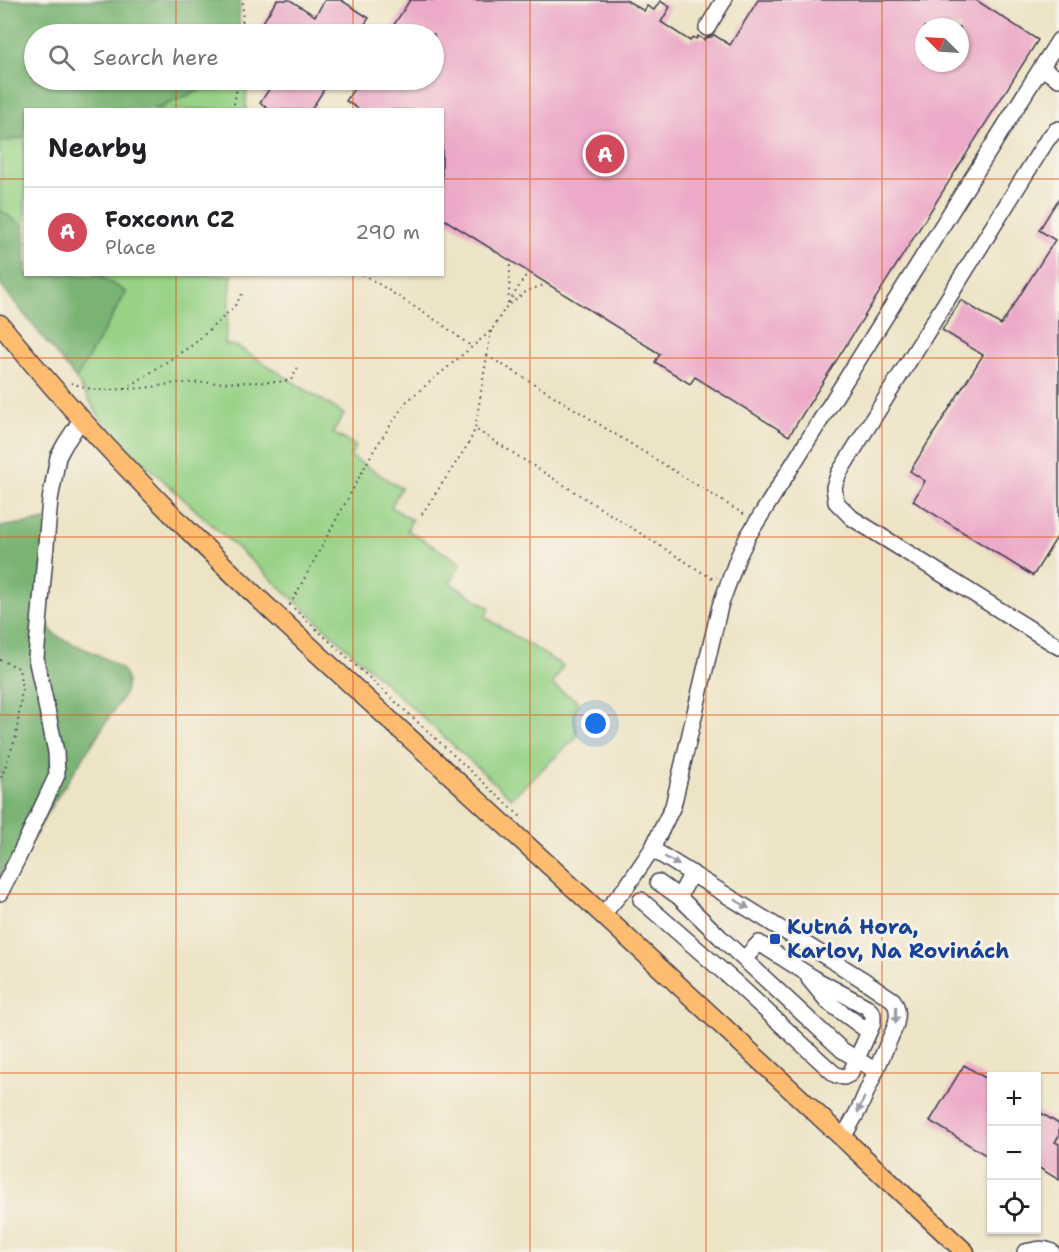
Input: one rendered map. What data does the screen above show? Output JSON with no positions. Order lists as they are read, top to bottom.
{
  "places": {
    "transit": ["Kutná Hora, Karlov, Na Rovinách"]
  },
  "north": "top left",
  "page": {
    "search": "Search here",
    "heading": "Nearby",
    "pins": "A",
    "list": [
      {
        "mark": "A",
        "name": "Foxconn CZ",
        "note": "Place",
        "value": "290 m"
      }
    ],
    "map_buttons": ["+", "−"]
  }
}
